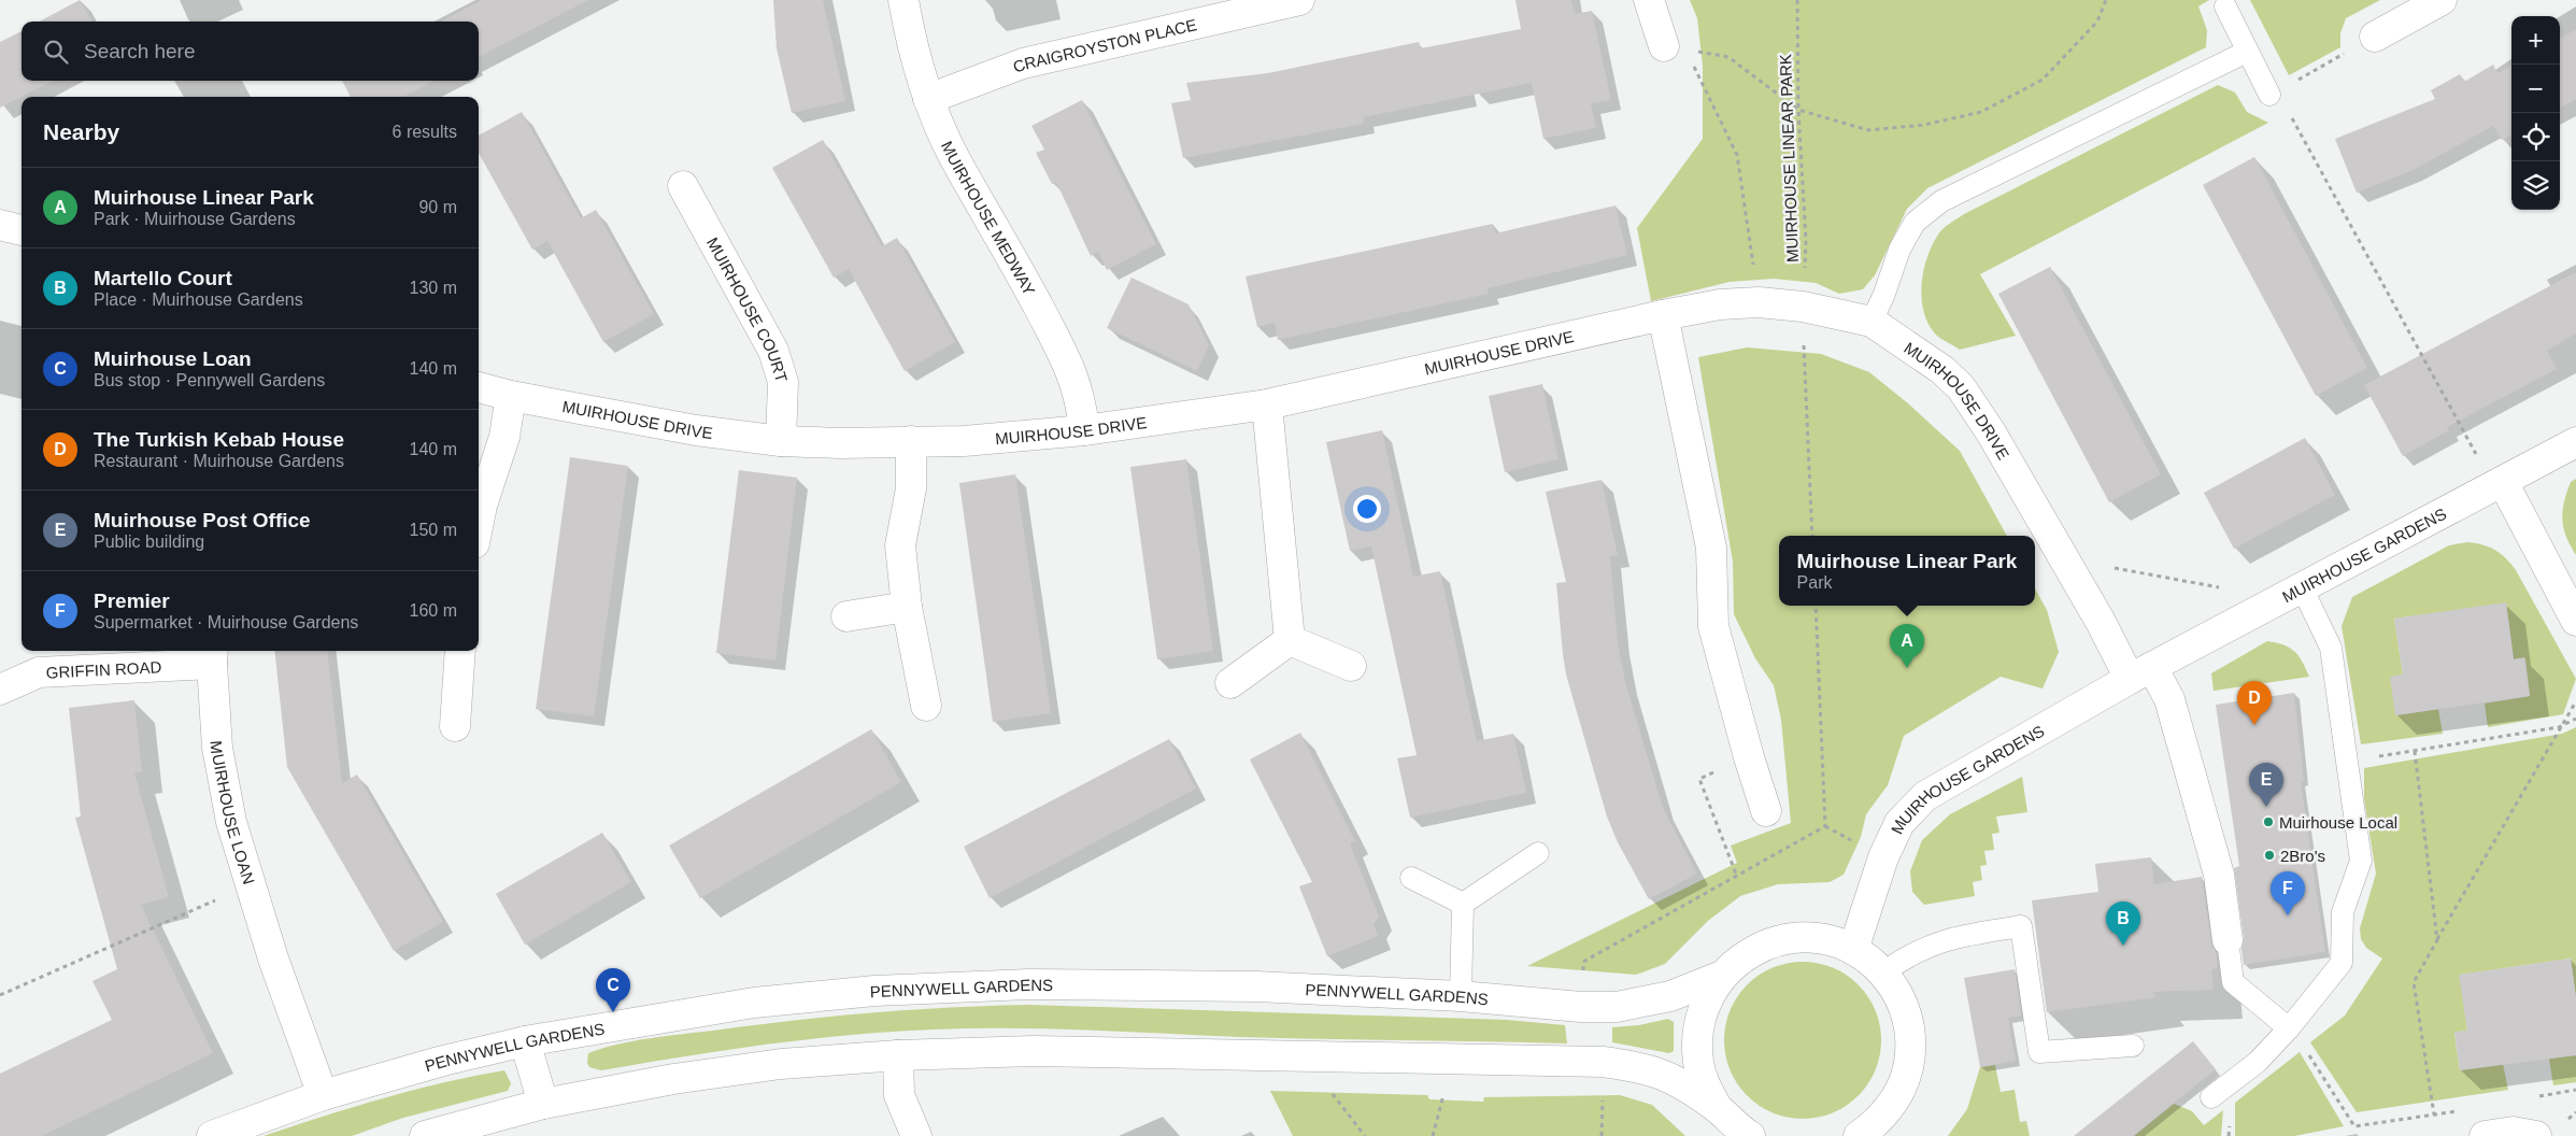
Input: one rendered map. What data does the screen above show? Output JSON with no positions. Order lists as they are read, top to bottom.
{
  "streets": {
    "street": [
      "CRAIGROYSTON PLACE",
      "MUIRHOUSE MEDWAY",
      "MUIRHOUSE COURT",
      "MUIRHOUSE DRIVE",
      "MUIRHOUSE GARDENS",
      "GRIFFIN ROAD",
      "MUIRHOUSE LOAN",
      "PENNYWELL GARDENS"
    ],
    "path": ["MUIRHOUSE LINEAR PARK"]
  },
  "crossings": [
    ["CRAIGROYSTON PLACE", "MUIRHOUSE MEDWAY"],
    ["MUIRHOUSE LINEAR PARK", "MUIRHOUSE DRIVE"],
    ["MUIRHOUSE MEDWAY", "MUIRHOUSE DRIVE"],
    ["MUIRHOUSE COURT", "MUIRHOUSE DRIVE"],
    ["MUIRHOUSE DRIVE", "MUIRHOUSE GARDENS"],
    ["MUIRHOUSE GARDENS", "PENNYWELL GARDENS"],
    ["GRIFFIN ROAD", "MUIRHOUSE LOAN"],
    ["MUIRHOUSE LOAN", "PENNYWELL GARDENS"]
  ],
  "places": ["Muirhouse Local", "2Bro's"],
  "page": {
    "map_buttons": ["+", "−"],
    "search": "Search here",
    "heading": ["Nearby", "6 results"],
    "list": [
      {
        "mark": "A",
        "name": "Muirhouse Linear Park",
        "note": "Park · Muirhouse Gardens",
        "value": "90 m"
      },
      {
        "mark": "B",
        "name": "Martello Court",
        "note": "Place · Muirhouse Gardens",
        "value": "130 m"
      },
      {
        "mark": "C",
        "name": "Muirhouse Loan",
        "note": "Bus stop · Pennywell Gardens",
        "value": "140 m"
      },
      {
        "mark": "D",
        "name": "The Turkish Kebab House",
        "note": "Restaurant · Muirhouse Gardens",
        "value": "140 m"
      },
      {
        "mark": "E",
        "name": "Muirhouse Post Office",
        "note": "Public building",
        "value": "150 m"
      },
      {
        "mark": "F",
        "name": "Premier",
        "note": "Supermarket · Muirhouse Gardens",
        "value": "160 m"
      }
    ],
    "popup": ["Muirhouse Linear Park", "Park"],
    "pins": [
      "A",
      "D",
      "E",
      "F",
      "B",
      "C"
    ]
  }
}
